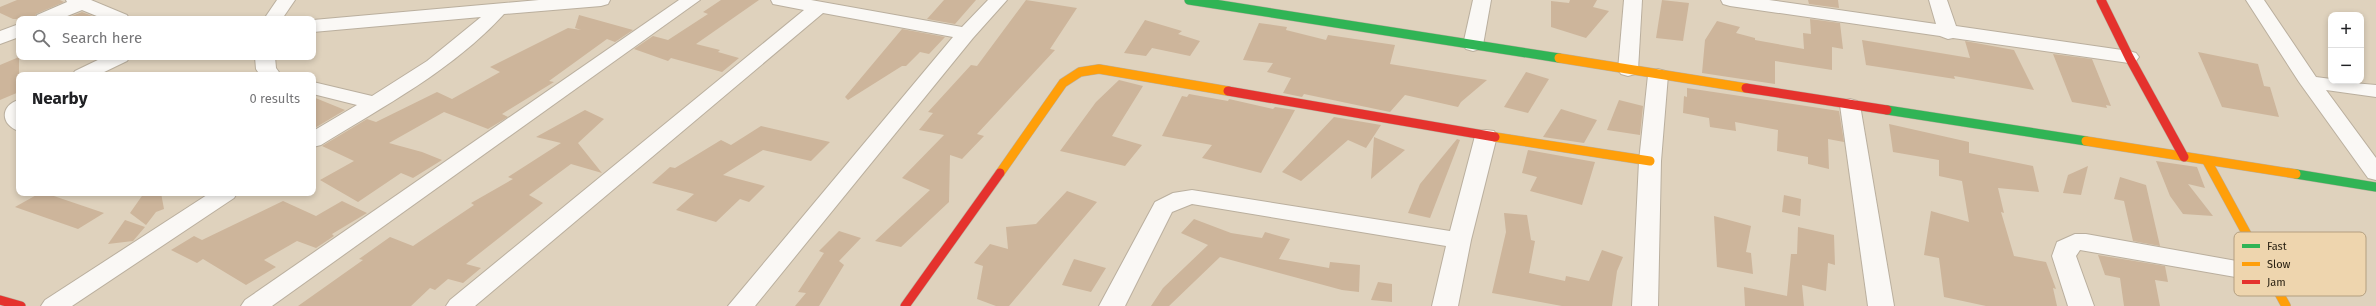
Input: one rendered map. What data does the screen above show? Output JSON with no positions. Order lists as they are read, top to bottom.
{
  "legend": ["Fast", "Slow", "Jam"],
  "page": {
    "map_buttons": ["+", "−"],
    "search": "Search here",
    "heading": ["Nearby", "0 results"]
  }
}
